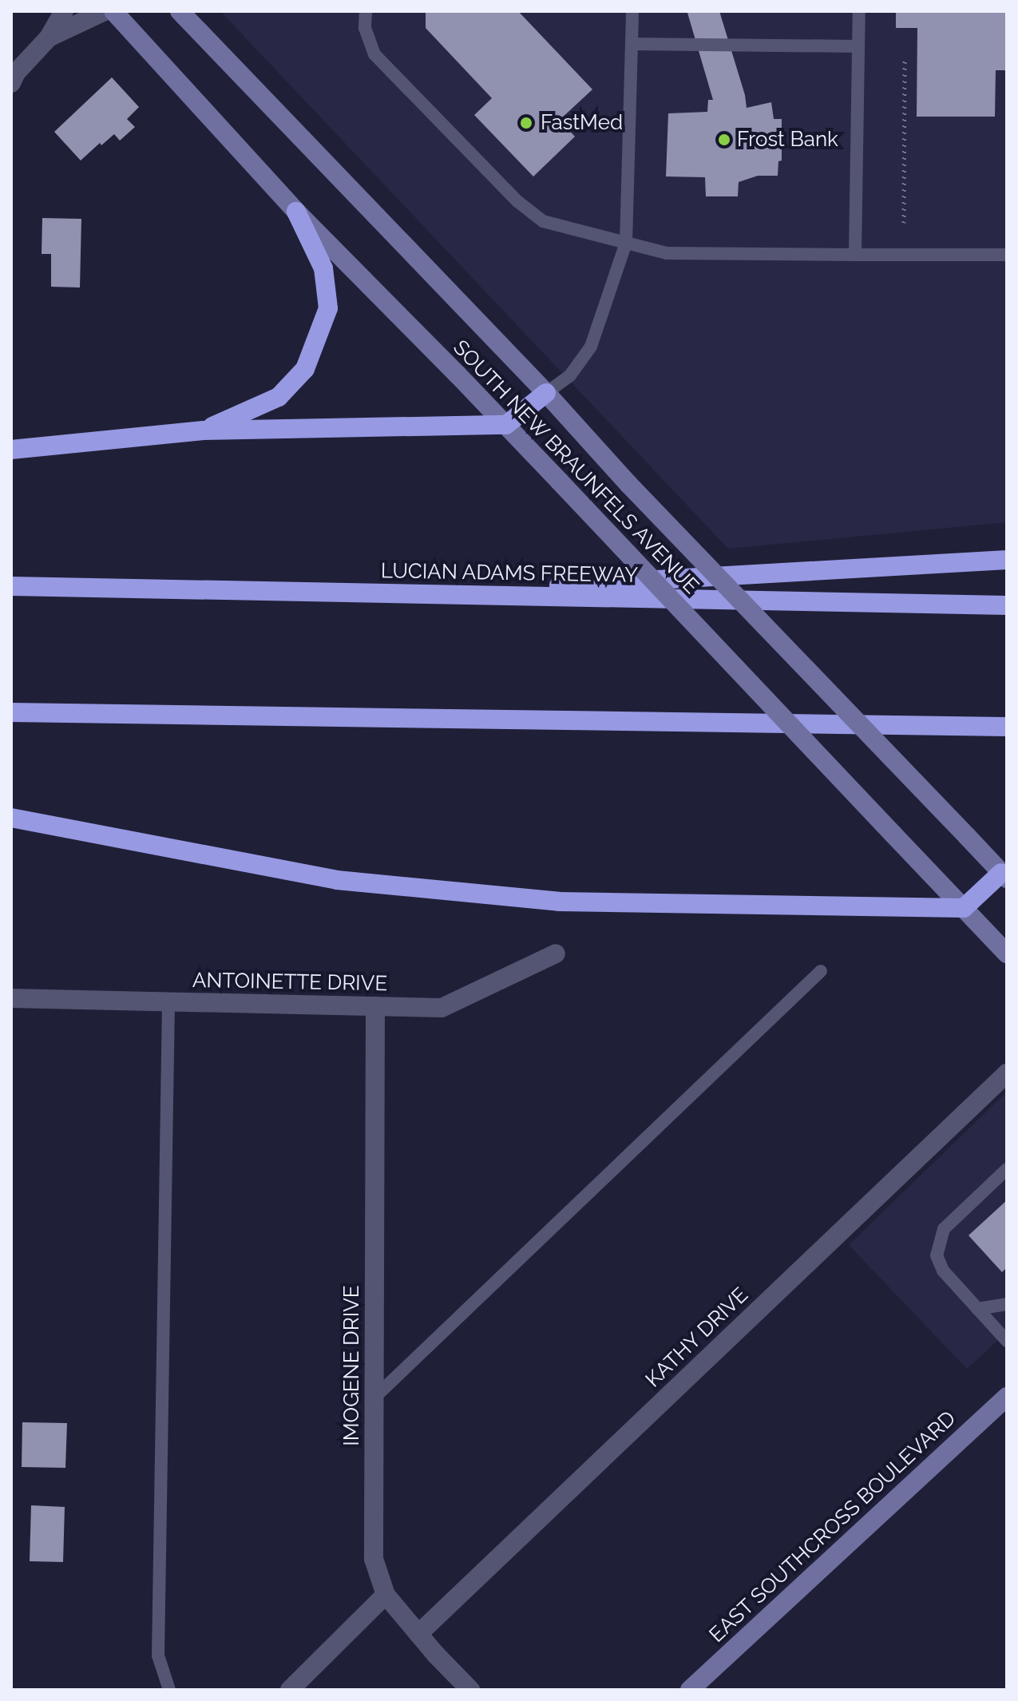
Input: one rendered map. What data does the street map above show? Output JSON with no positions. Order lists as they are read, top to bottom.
{
  "streets": {
    "highway": ["LUCIAN ADAMS FREEWAY"],
    "main road": ["SOUTH NEW BRAUNFELS AVENUE", "EAST SOUTHCROSS BOULEVARD"],
    "street": ["ANTOINETTE DRIVE", "KATHY DRIVE", "IMOGENE DRIVE"]
  },
  "crossings": [
    ["ANTOINETTE DRIVE", "IMOGENE DRIVE"],
    ["KATHY DRIVE", "IMOGENE DRIVE"]
  ],
  "places": ["FastMed", "Frost Bank"]
}
